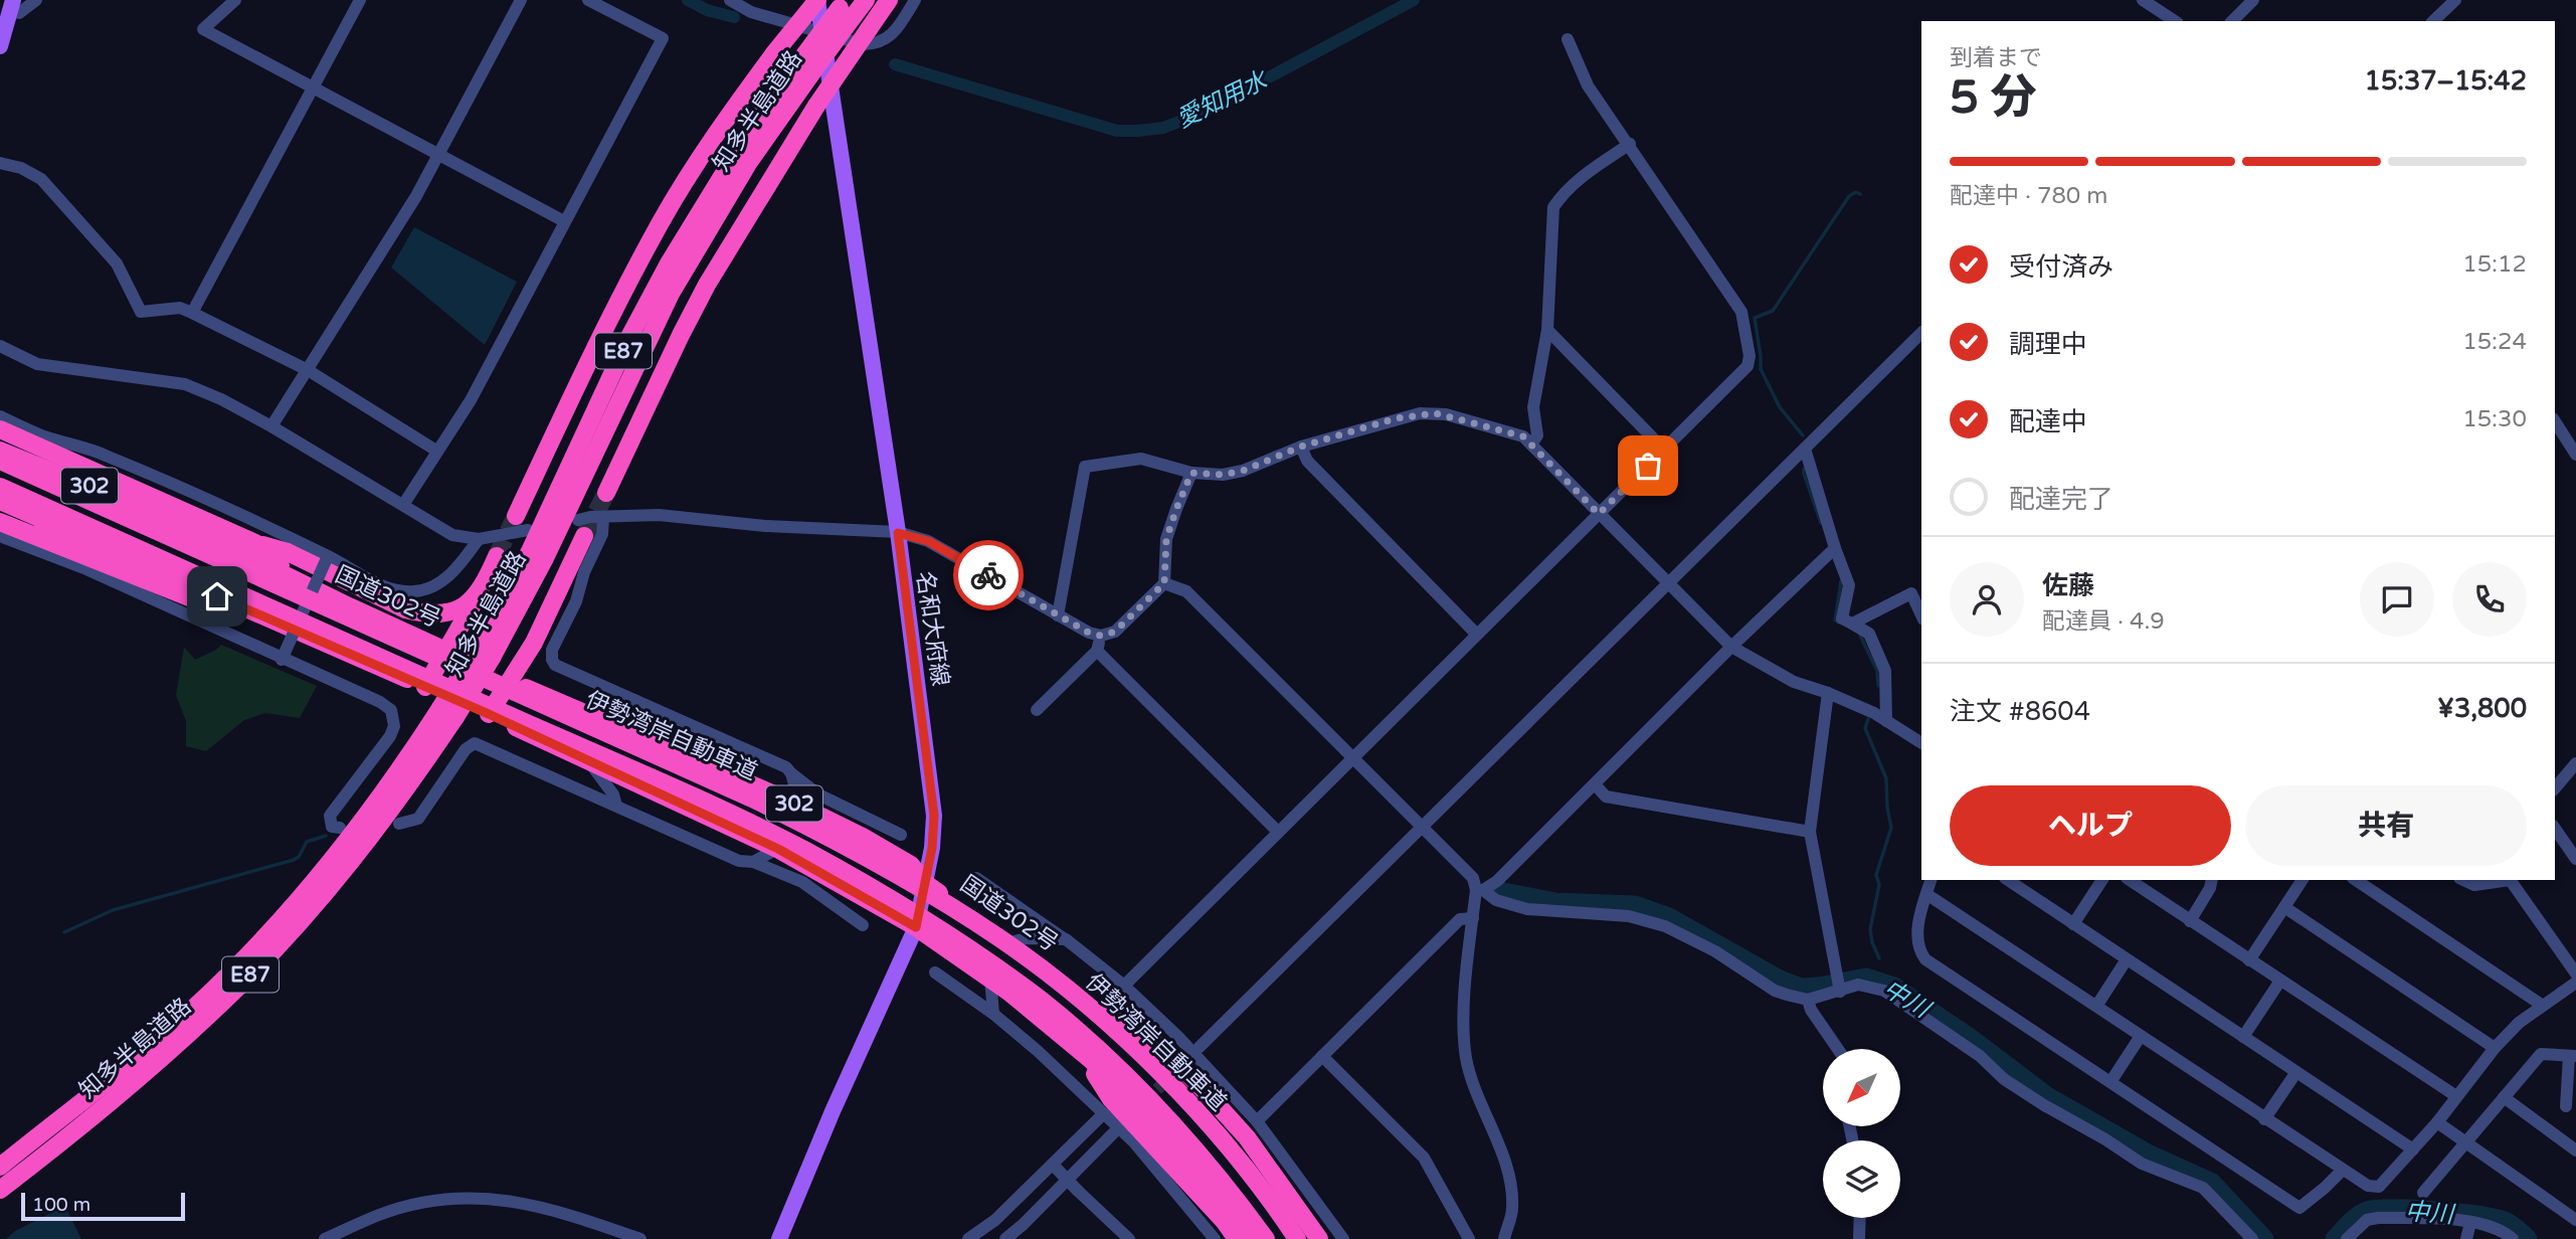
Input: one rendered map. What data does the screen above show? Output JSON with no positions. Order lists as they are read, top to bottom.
{
  "streets": {
    "highway": [
      "知多半島道路",
      "E87",
      "302",
      "国道302号",
      "伊勢湾岸自動車道"
    ],
    "main road": ["名和大府線"]
  },
  "crossings": [
    ["302", "名和大府線"],
    ["国道302号", "名和大府線"],
    ["国道302号", "伊勢湾岸自動車道"]
  ],
  "water": ["愛知用水", "中川"],
  "scale_bar": "100 m",
  "north": "bottom left",
  "page": {
    "heading": ["5 分", "到着まで", "15:37–15:42"],
    "panel": [
      "佐藤",
      "配達員 · 4.9",
      "注文 #8604",
      "¥3,800"
    ],
    "bar": "配達中 · 780 m",
    "list": [
      ["受付済み", "15:12"],
      ["調理中", "15:24"],
      ["配達中", "15:30"],
      "配達完了"
    ],
    "buttons": ["ヘルプ", "共有"],
    "scale": "100 m"
  }
}
